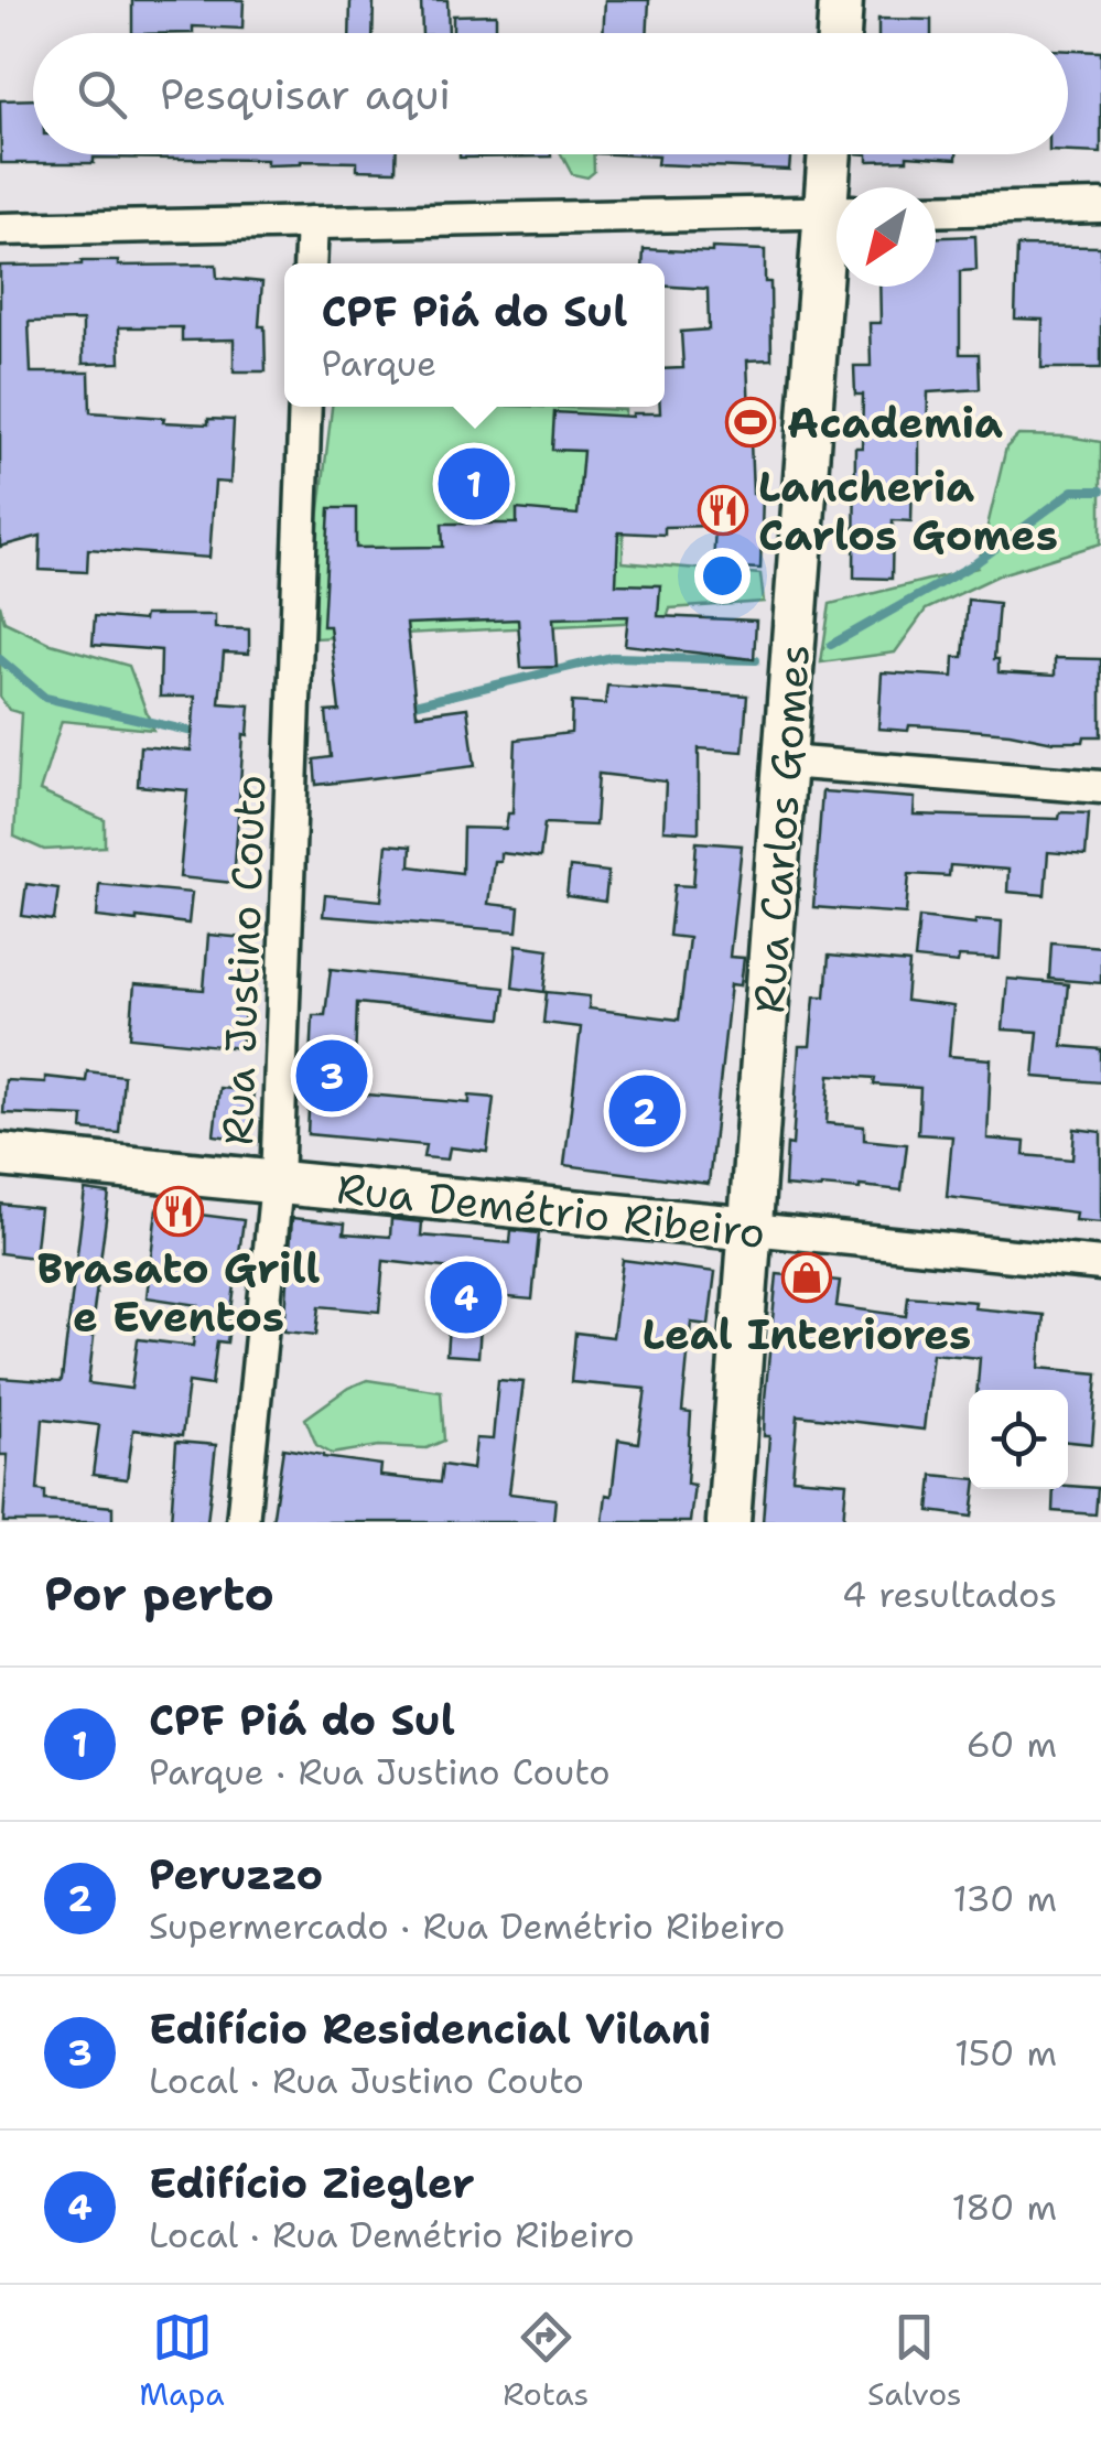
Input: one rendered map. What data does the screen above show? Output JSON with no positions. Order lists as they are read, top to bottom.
{
  "streets": {
    "street": ["Rua Carlos Gomes", "Rua Justino Couto", "Rua Demétrio Ribeiro"]
  },
  "crossings": [
    ["Rua Carlos Gomes", "Rua Demétrio Ribeiro"],
    ["Rua Justino Couto", "Rua Demétrio Ribeiro"]
  ],
  "places": {
    "sports": ["Academia"],
    "restaurant": ["Lancheria Carlos Gomes", "Brasato Grill e Eventos"],
    "shop": ["Leal Interiores"]
  },
  "north": "bottom left",
  "page": {
    "search": "Pesquisar aqui",
    "popup": ["CPF Piá do Sul", "Parque"],
    "pins": [
      "1",
      "3",
      "2",
      "4"
    ],
    "heading": ["Por perto", "4 resultados"],
    "list": [
      {
        "mark": "1",
        "name": "CPF Piá do Sul",
        "note": "Parque · Rua Justino Couto",
        "value": "60 m"
      },
      {
        "mark": "2",
        "name": "Peruzzo",
        "note": "Supermercado · Rua Demétrio Ribeiro",
        "value": "130 m"
      },
      {
        "mark": "3",
        "name": "Edifício Residencial Vilani",
        "note": "Local · Rua Justino Couto",
        "value": "150 m"
      },
      {
        "mark": "4",
        "name": "Edifício Ziegler",
        "note": "Local · Rua Demétrio Ribeiro",
        "value": "180 m"
      }
    ],
    "nav": ["Mapa", "Rotas", "Salvos"]
  }
}
